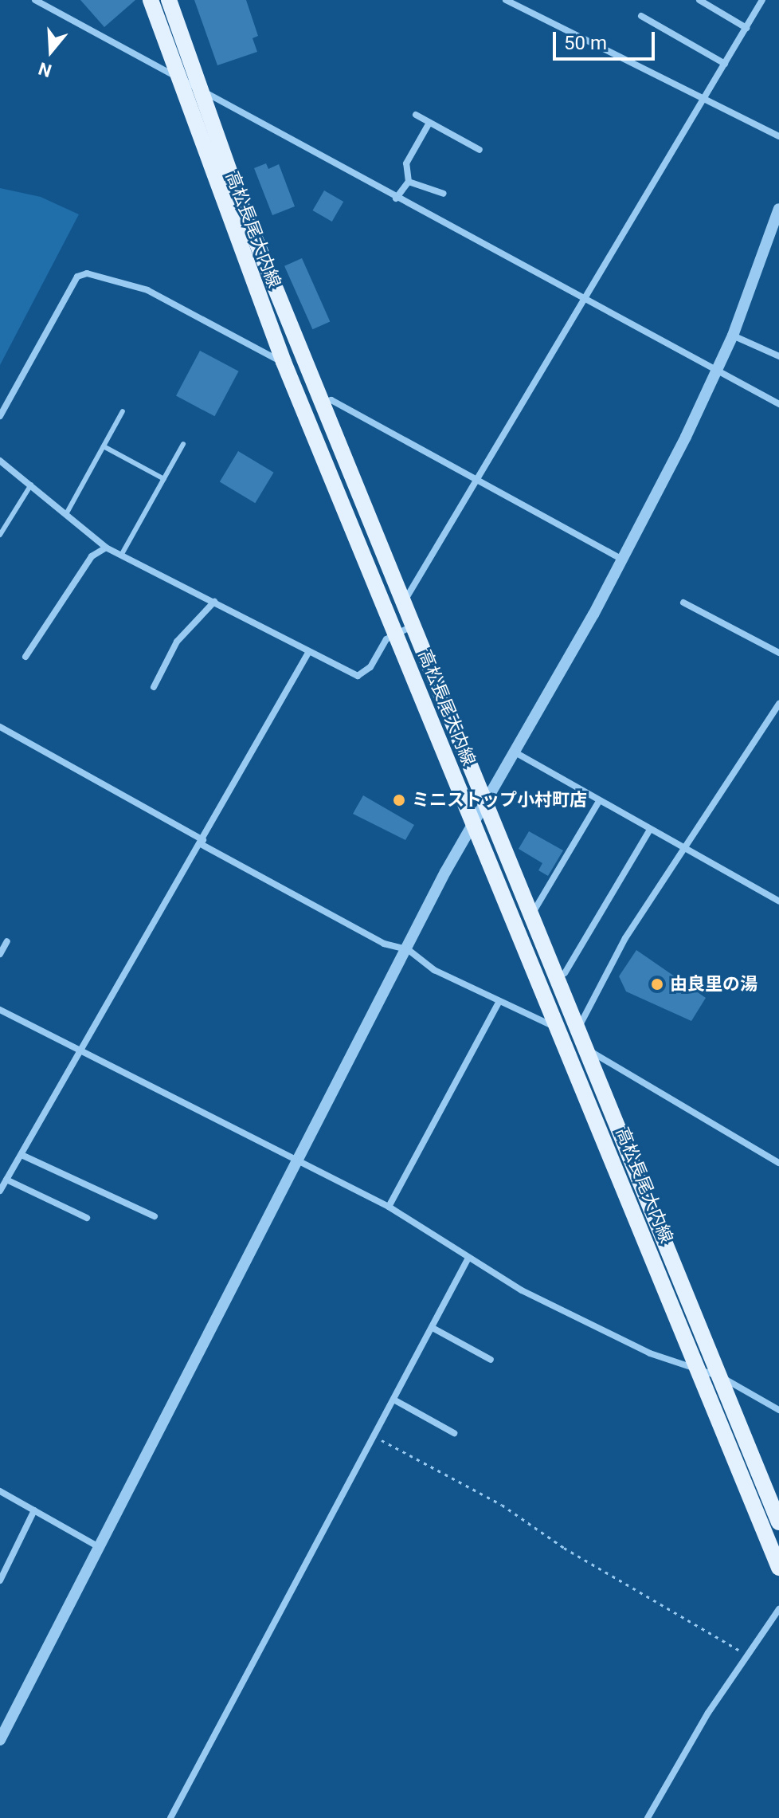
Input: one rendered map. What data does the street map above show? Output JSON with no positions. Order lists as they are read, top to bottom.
{
  "streets": {
    "main road": ["高松長尾大内線"]
  },
  "places": ["ミニストップ小村町店", "由良里の湯"],
  "scale_bar": "50 m",
  "north": "bottom"
}
